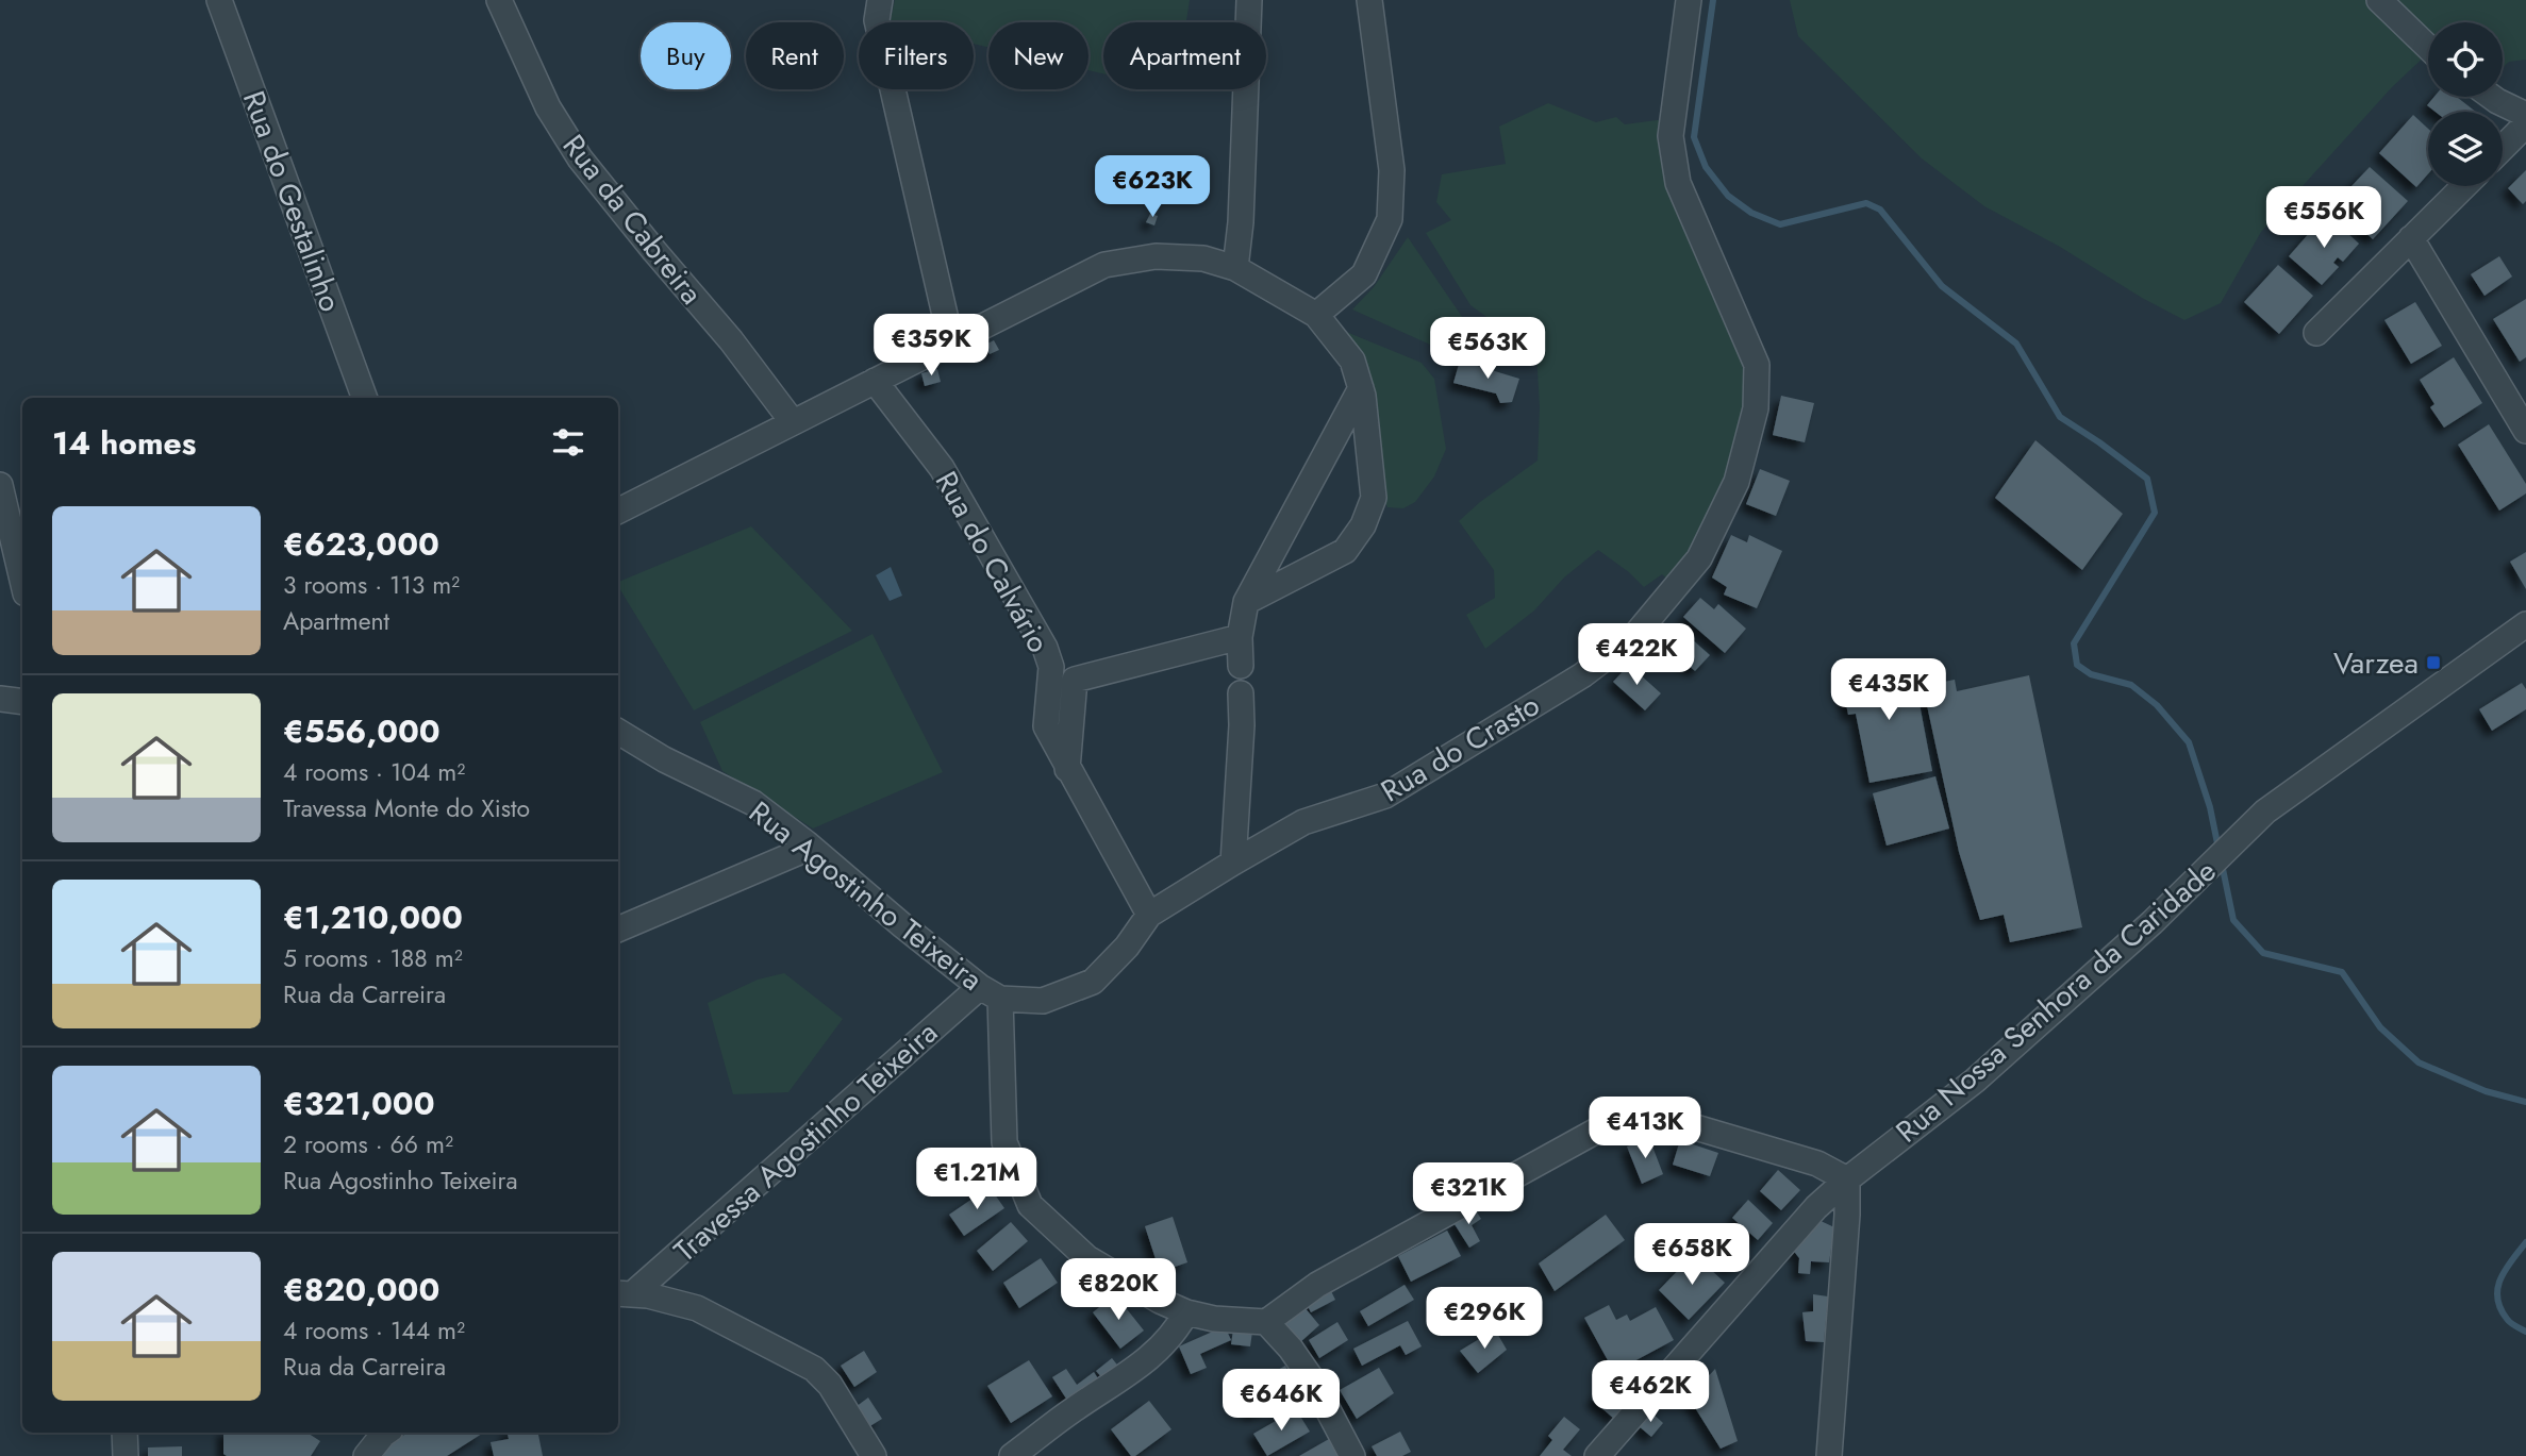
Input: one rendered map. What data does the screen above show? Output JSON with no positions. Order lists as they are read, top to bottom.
{
  "streets": {
    "street": [
      "Rua do Gestalinho",
      "Rua da Cabreira",
      "Rua do Calvário",
      "Rua do Crasto",
      "Rua Agostinho Teixeira",
      "Rua Nossa Senhora da Caridade",
      "Travessa Agostinho Teixeira"
    ]
  },
  "crossings": [
    ["Rua do Calvário", "Rua do Crasto"],
    ["Rua do Crasto", "Rua Agostinho Teixeira"],
    ["Rua do Crasto", "Travessa Agostinho Teixeira"],
    ["Rua Agostinho Teixeira", "Travessa Agostinho Teixeira"]
  ],
  "places": {
    "transit": ["Varzea"]
  },
  "page": {
    "chip": [
      "Buy",
      "Rent",
      "Filters",
      "New",
      "Apartment"
    ],
    "price": [
      "€623K",
      "€556K",
      "€359K",
      "€563K",
      "€422K",
      "€435K",
      "€413K",
      "€1.21M",
      "€321K",
      "€658K",
      "€820K",
      "€296K",
      "€462K",
      "€646K"
    ],
    "heading": "14 homes",
    "list": [
      {
        "name": "€623,000",
        "note": "3 rooms · 113 m² · Apartment"
      },
      {
        "name": "€556,000",
        "note": "4 rooms · 104 m² · Travessa Monte do Xisto"
      },
      {
        "name": "€1,210,000",
        "note": "5 rooms · 188 m² · Rua da Carreira"
      },
      {
        "name": "€321,000",
        "note": "2 rooms · 66 m² · Rua Agostinho Teixeira"
      },
      {
        "name": "€820,000",
        "note": "4 rooms · 144 m² · Rua da Carreira"
      }
    ]
  }
}
